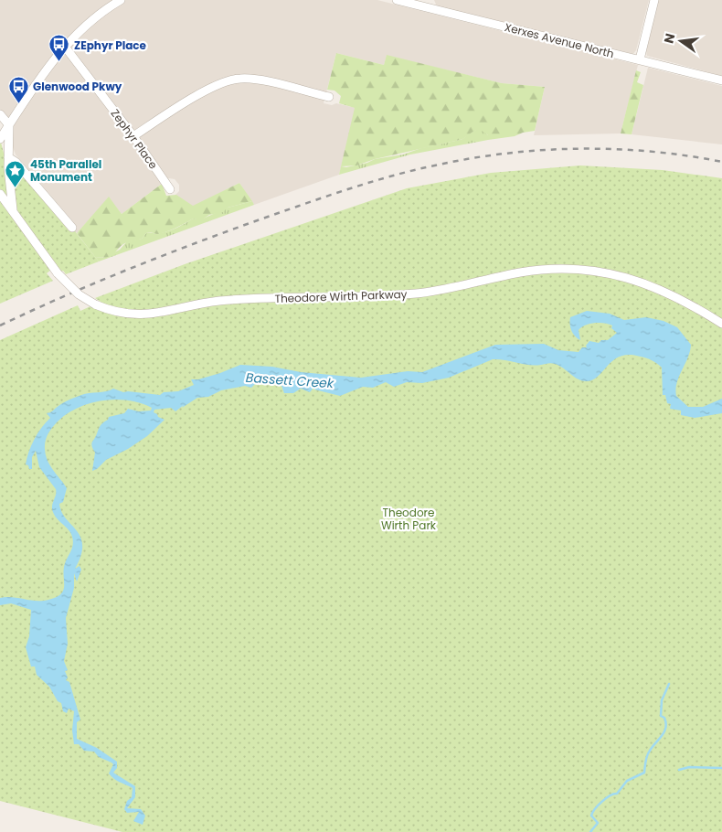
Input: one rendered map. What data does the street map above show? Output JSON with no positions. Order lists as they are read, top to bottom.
{
  "streets": {
    "street": ["Xerxes Avenue North", "Zephyr Place", "Theodore Wirth Parkway"]
  },
  "water": ["Bassett Creek"],
  "parks": ["Theodore Wirth Park"],
  "places": {
    "bus stop": ["ZEphyr Place", "Glenwood Pkwy"],
    "place": ["45th Parallel Monument"]
  },
  "north": "left"
}
